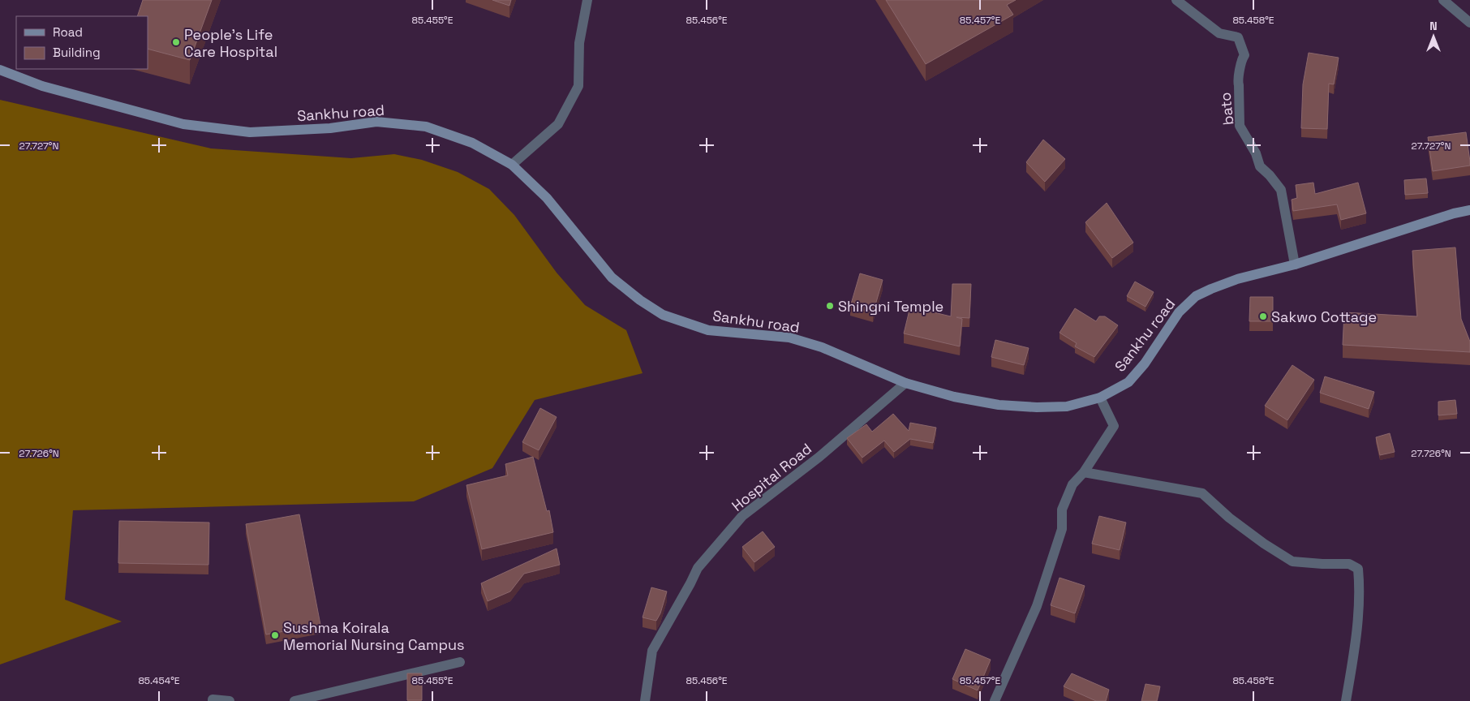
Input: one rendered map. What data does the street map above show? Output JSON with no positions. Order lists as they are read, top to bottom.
{
  "streets": {
    "main road": ["Sankhu road"],
    "street": ["bato", "Hospital Road"]
  },
  "crossings": [
    ["bato", "Sankhu road"],
    ["Sankhu road", "Hospital Road"]
  ],
  "places": [
    "People's Life Care Hospital",
    "Shingni Temple",
    "Sakwo Cottage",
    "Sushma Koirala Memorial Nursing Campus"
  ],
  "legend": ["Road", "Building"],
  "north": "top",
  "coordinates": [
    "85.455°E",
    "85.456°E",
    "85.457°E",
    "85.458°E",
    "27.727°N",
    "27.726°N",
    "85.454°E"
  ]
}
